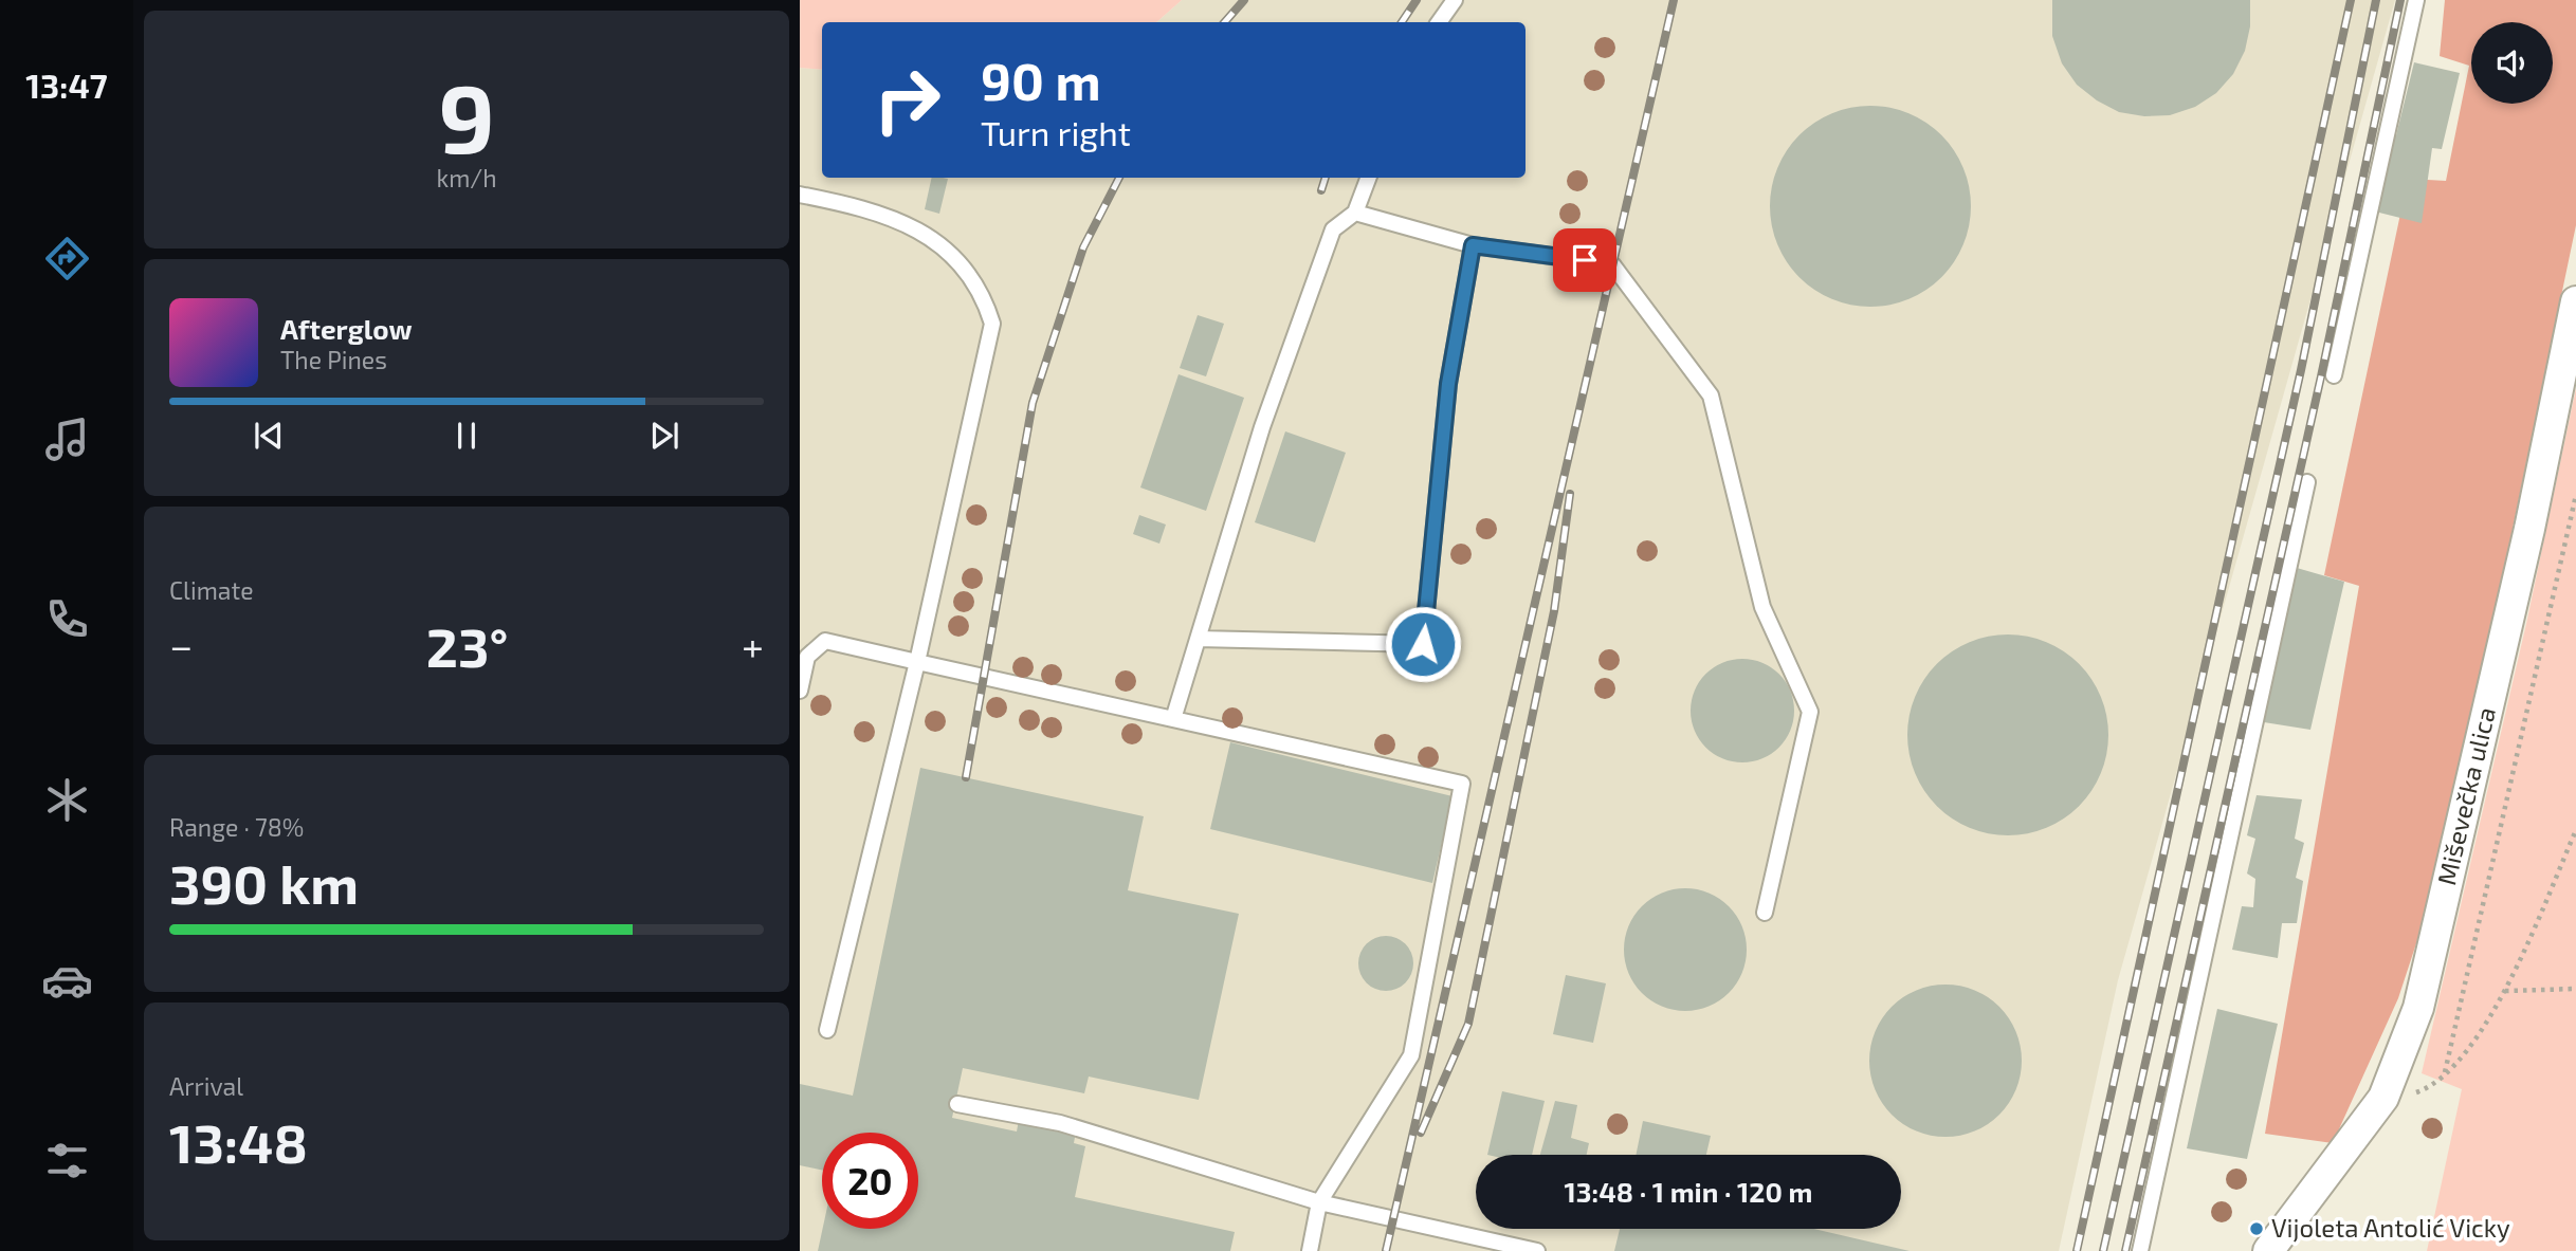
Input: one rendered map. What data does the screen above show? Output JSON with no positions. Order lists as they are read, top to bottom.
{
  "streets": {
    "street": ["Miševečka ulica"]
  },
  "places": ["Vijoleta Antolić Vicky"],
  "page": {
    "tabs": "13:47",
    "tile": [
      ["9", "km/h"],
      "Climate",
      ["Range · 78%", "390 km"],
      ["Arrival", "13:48"]
    ],
    "turn": ["90 m", "Turn right"],
    "song": ["Afterglow", "The Pines"],
    "heat": ["−", "23°", "+"],
    "limit": "20",
    "trip": "13:48 · 1 min · 120 m"
  }
}
